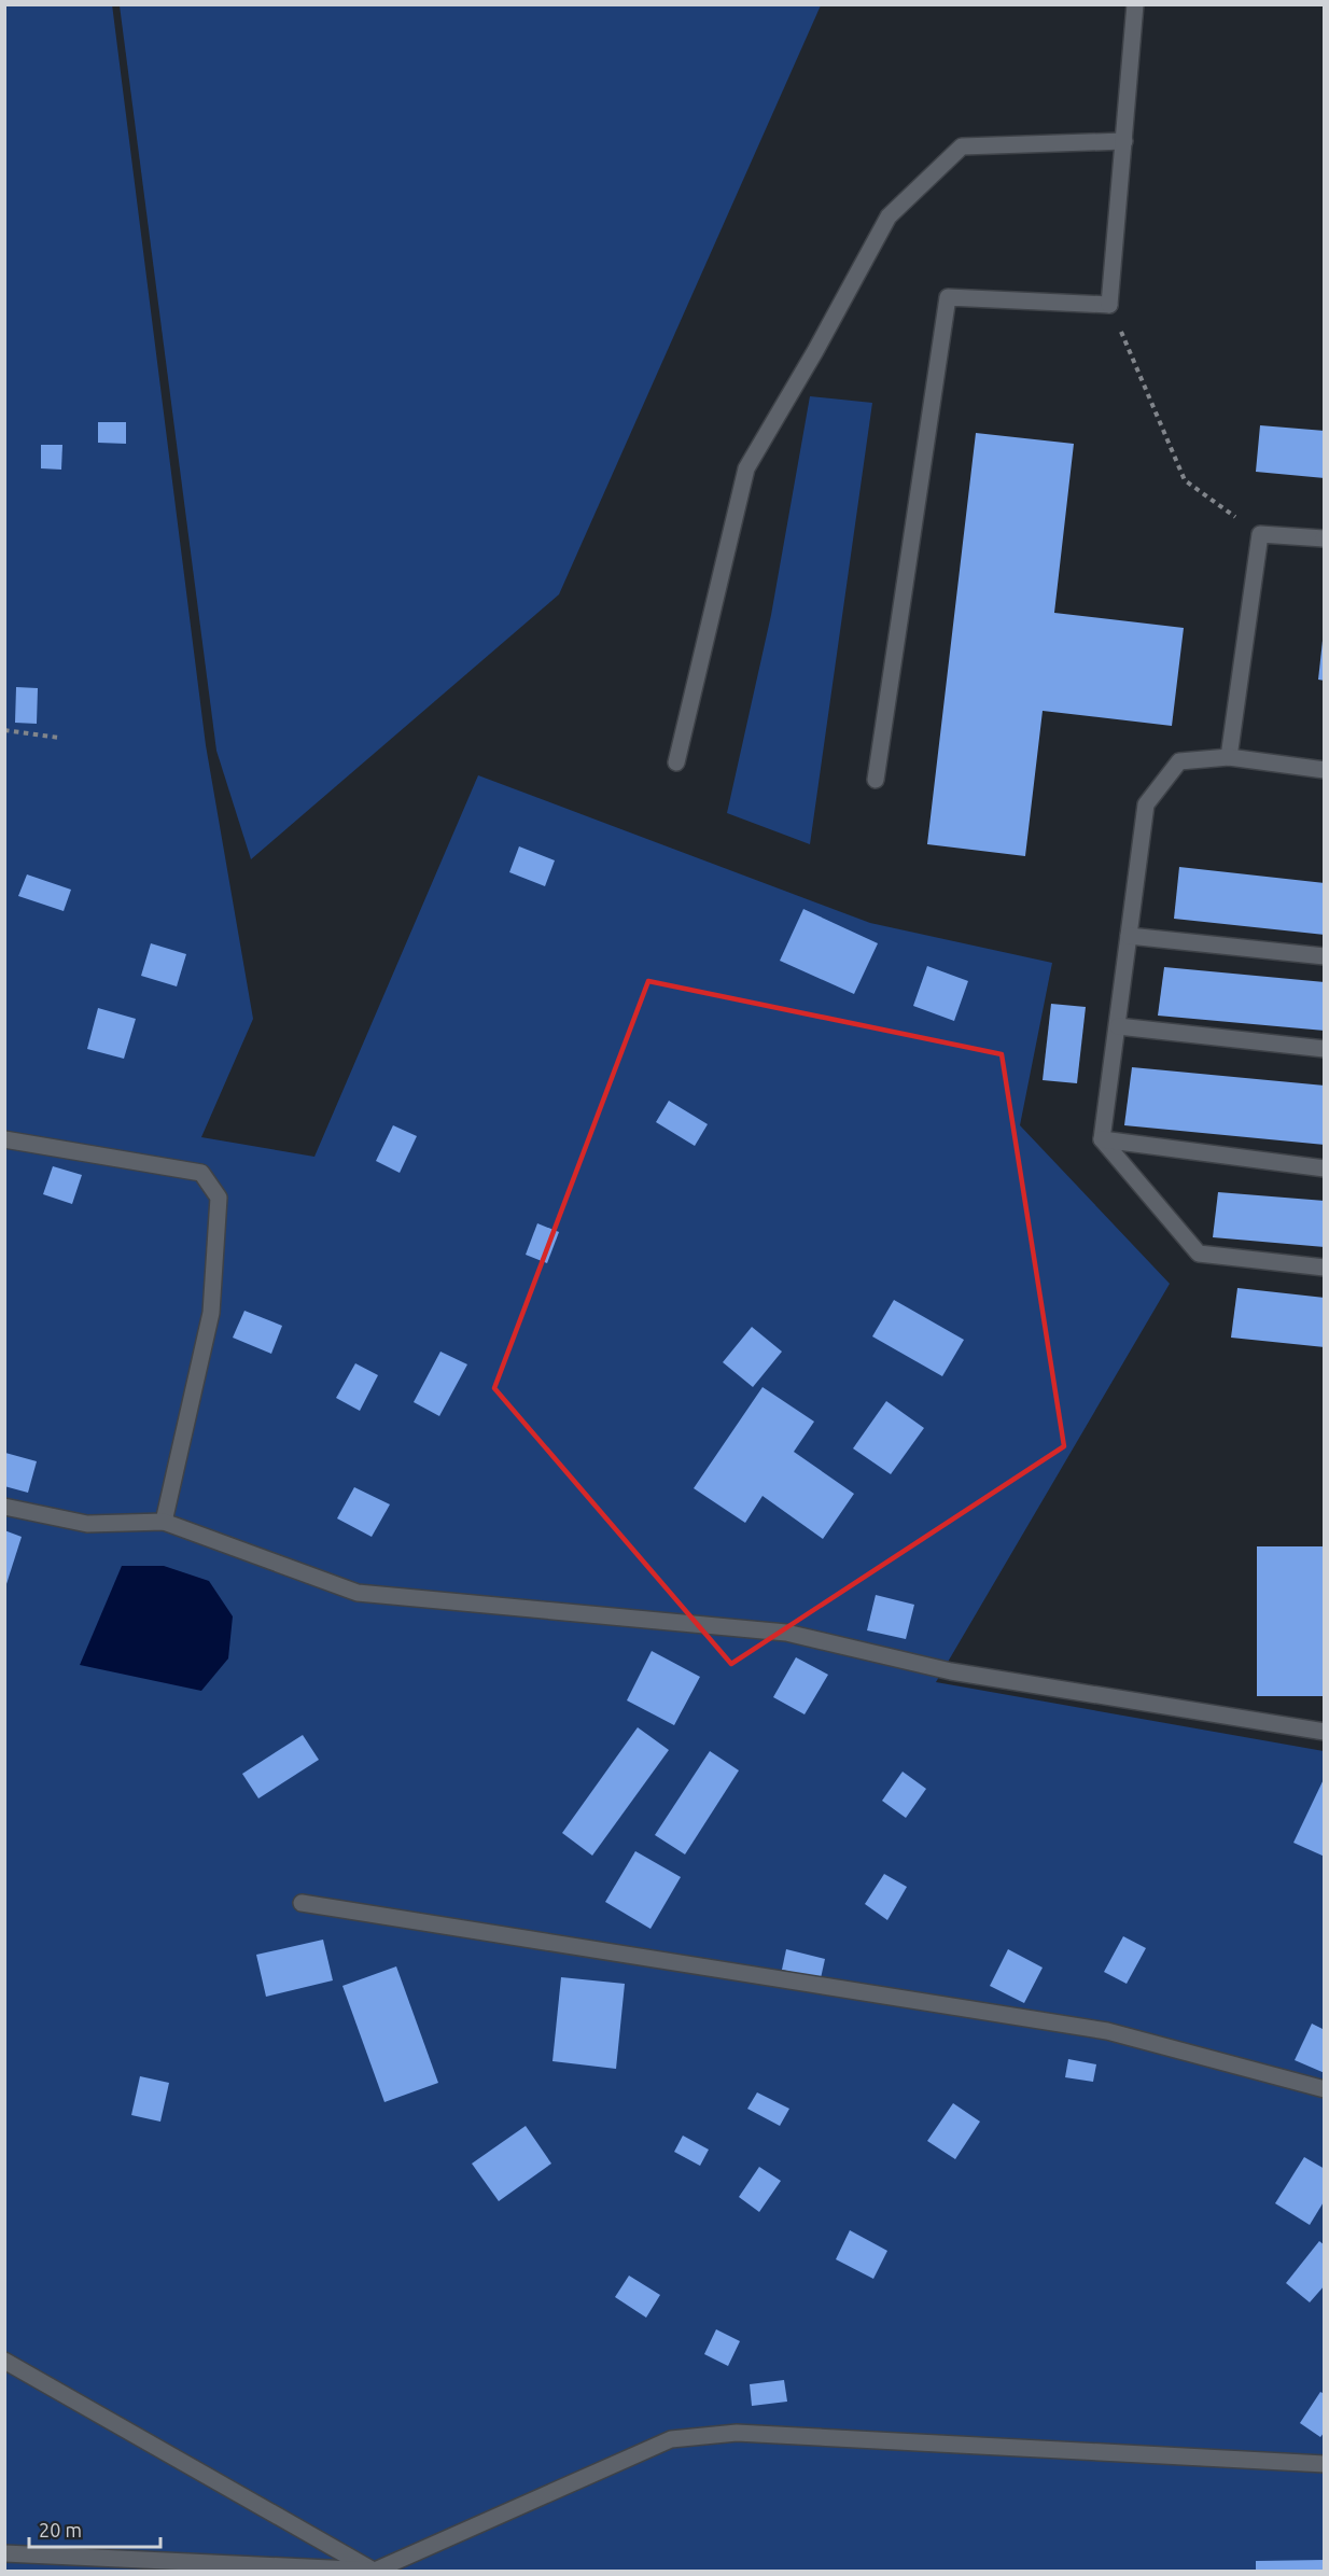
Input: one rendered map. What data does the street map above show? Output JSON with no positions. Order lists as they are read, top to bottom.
{
  "scale_bar": "20 m"
}
